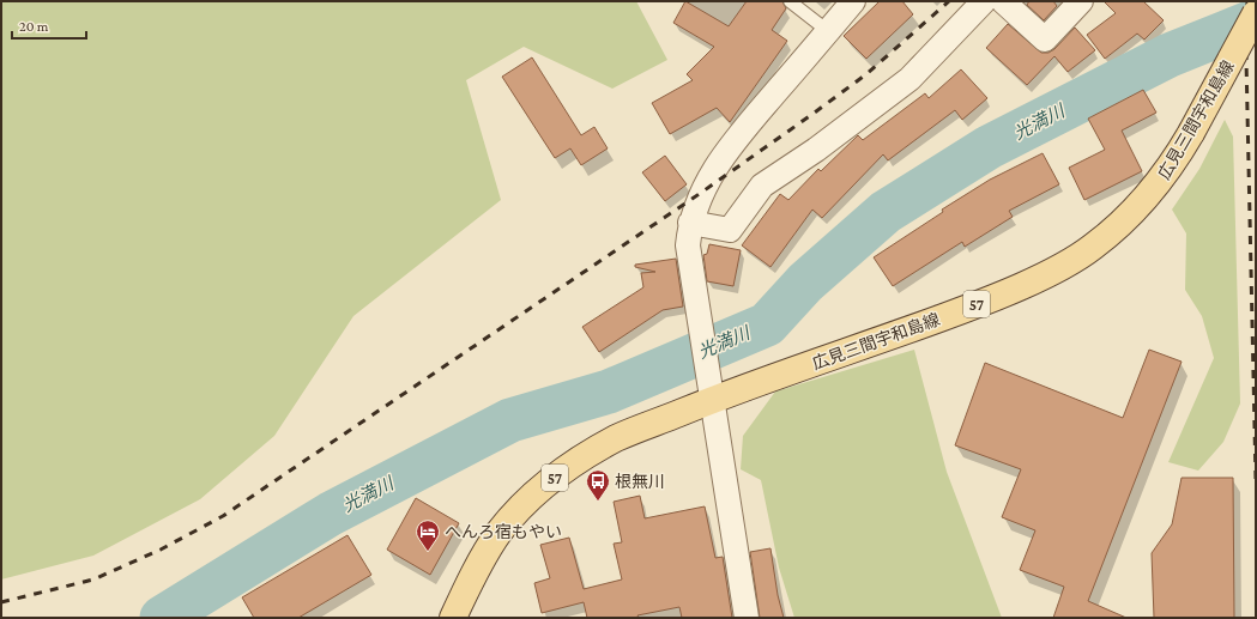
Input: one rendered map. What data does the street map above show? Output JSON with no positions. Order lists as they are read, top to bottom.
{
  "streets": {
    "main road": ["広見三間宇和島線", "57"]
  },
  "water": ["光満川"],
  "places": {
    "bus stop": ["根無川"],
    "hotel": ["へんろ宿もやい"]
  },
  "scale_bar": "20 m"
}
